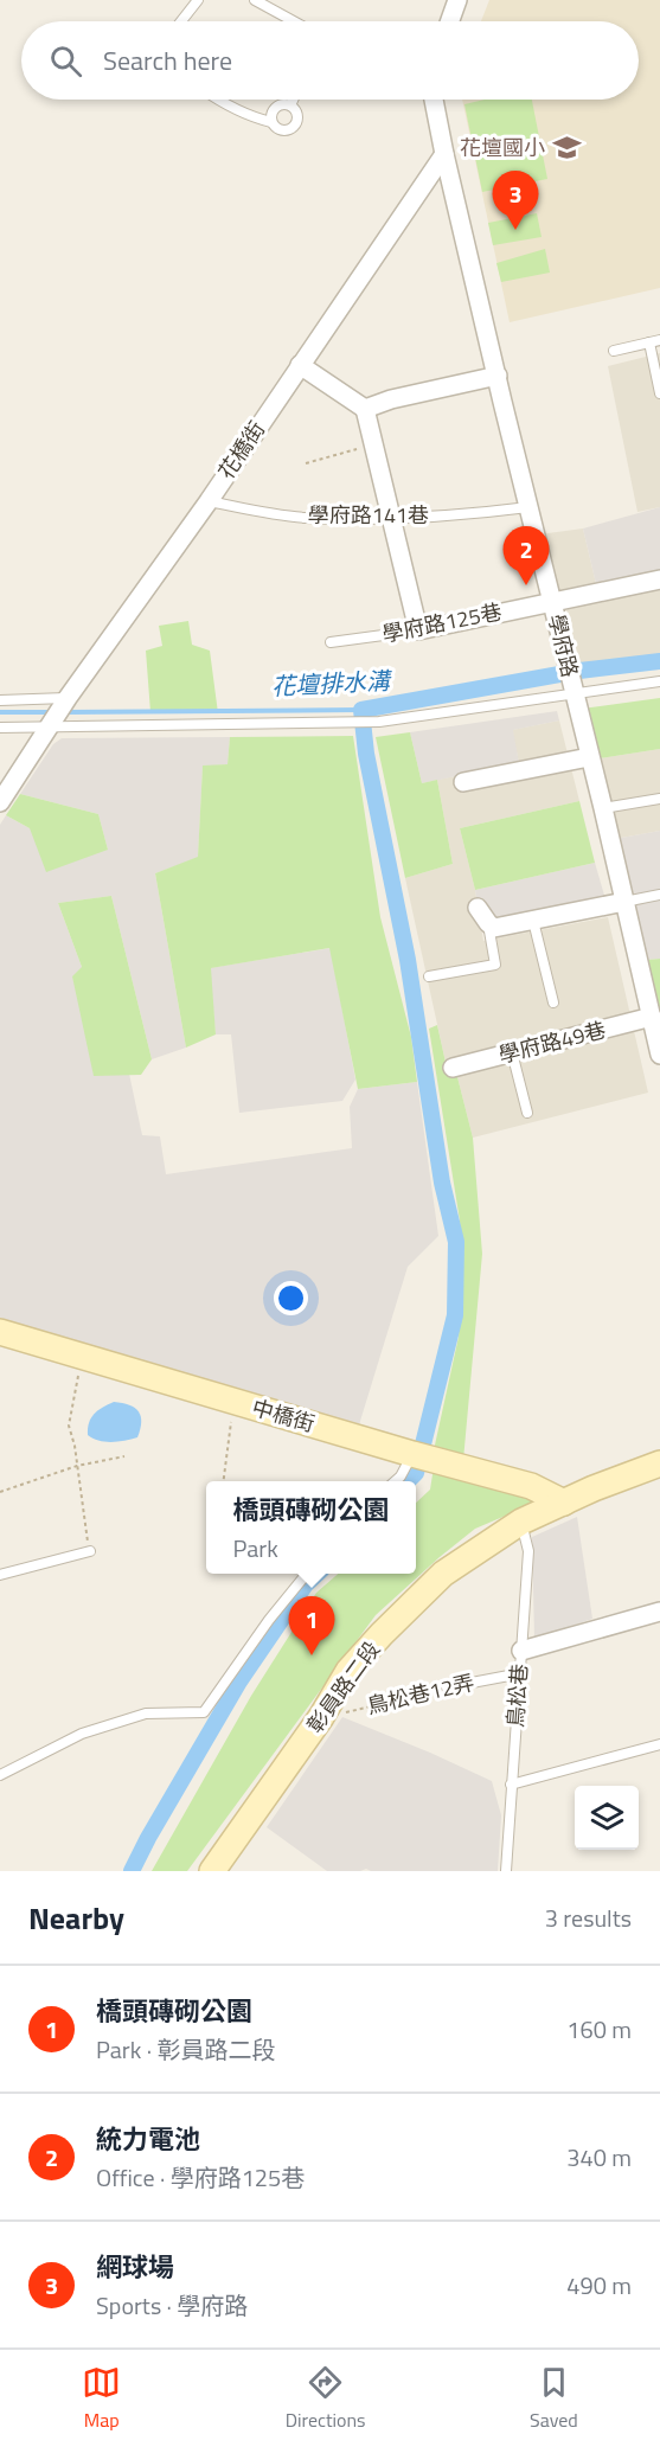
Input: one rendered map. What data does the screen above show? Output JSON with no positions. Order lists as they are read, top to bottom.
{
  "streets": {
    "main road": ["中橋街", "彰員路二段"],
    "street": [
      "花橋街",
      "學府路125巷",
      "學府路",
      "學府路49巷"
    ],
    "lane": ["學府路141巷", "鳥松巷12弄", "鳥松巷"]
  },
  "crossings": [
    ["花橋街", "學府路141巷"],
    ["花橋街", "學府路"],
    ["學府路141巷", "學府路"],
    ["學府路125巷", "學府路"],
    ["學府路", "學府路49巷"],
    ["中橋街", "彰員路二段"],
    ["彰員路二段", "鳥松巷12弄"],
    ["彰員路二段", "鳥松巷"],
    ["鳥松巷12弄", "鳥松巷"]
  ],
  "water": ["花壇排水溝"],
  "places": {
    "school or university": ["花壇國小"]
  },
  "page": {
    "search": "Search here",
    "pins": ["3", "2", "1"],
    "popup": ["橋頭磚砌公園", "Park"],
    "heading": ["Nearby", "3 results"],
    "list": [
      {
        "mark": "1",
        "name": "橋頭磚砌公園",
        "note": "Park · 彰員路二段",
        "value": "160 m"
      },
      {
        "mark": "2",
        "name": "統力電池",
        "note": "Office · 學府路125巷",
        "value": "340 m"
      },
      {
        "mark": "3",
        "name": "網球場",
        "note": "Sports · 學府路",
        "value": "490 m"
      }
    ],
    "nav": ["Map", "Directions", "Saved"]
  }
}
